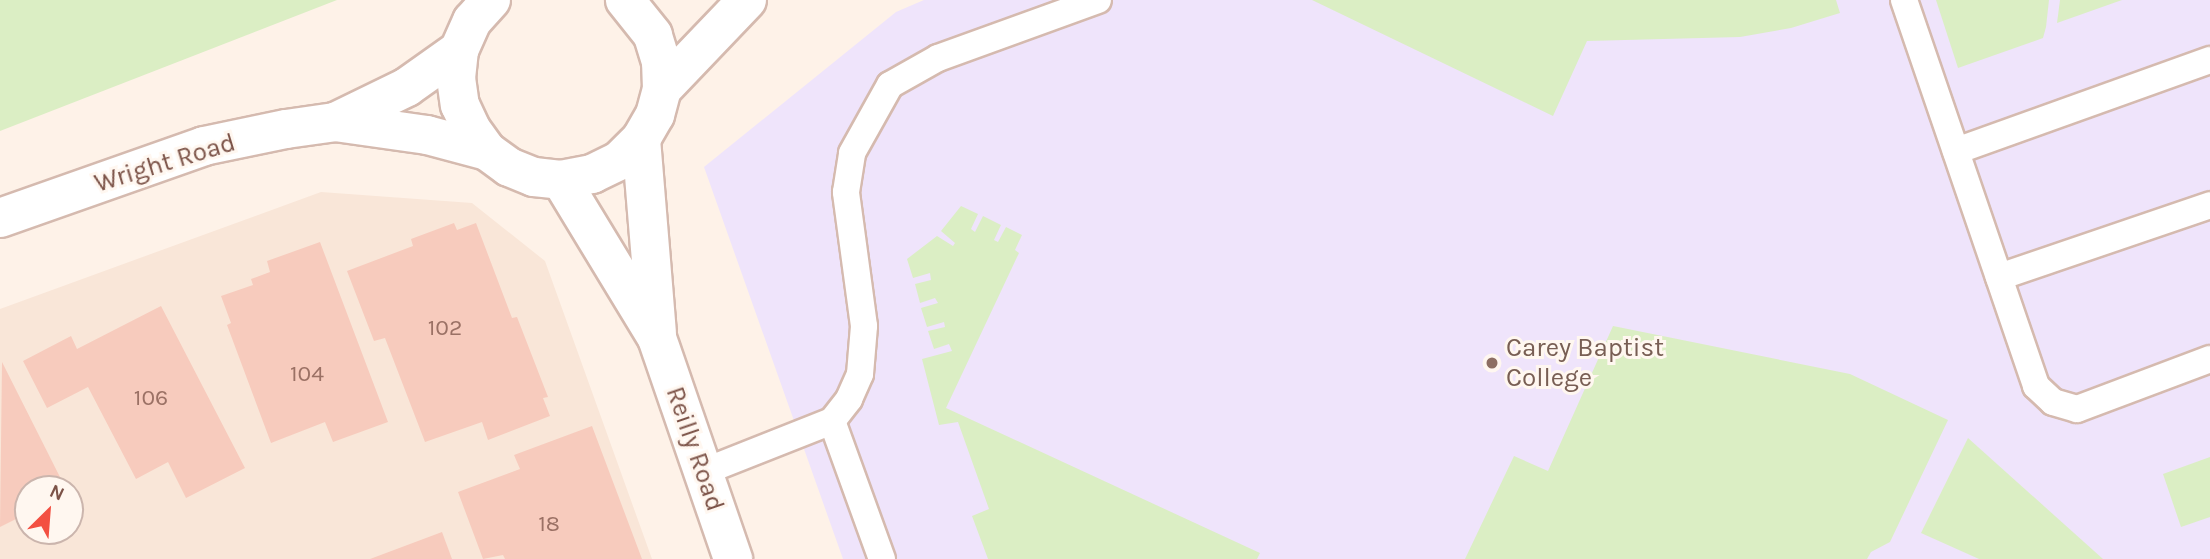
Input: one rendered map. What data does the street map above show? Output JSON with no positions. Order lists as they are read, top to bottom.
{
  "streets": {
    "street": ["Wright Road", "Reilly Road"]
  },
  "crossings": [
    ["Wright Road", "Reilly Road"]
  ],
  "places": ["Carey Baptist College"],
  "house_numbers": [
    "102",
    "104",
    "106",
    "18"
  ],
  "north": "top right"
}
